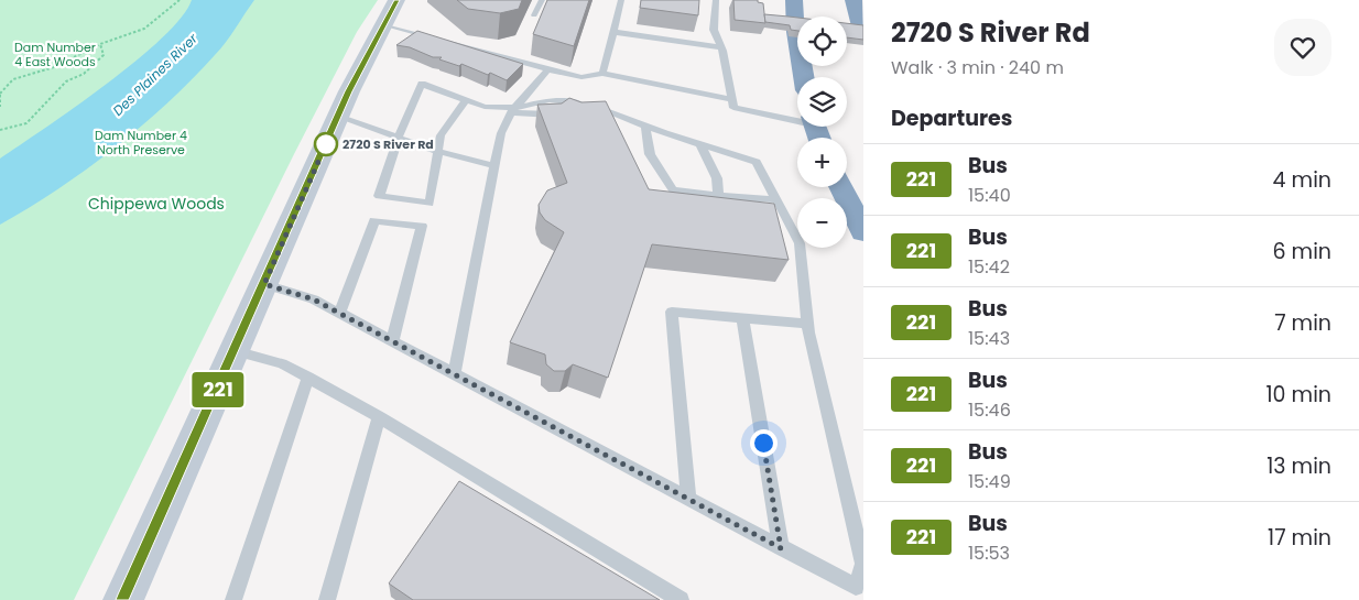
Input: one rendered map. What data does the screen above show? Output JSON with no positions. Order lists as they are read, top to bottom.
{
  "water": ["Des Plaines River"],
  "parks": ["Dam Number 4 East Woods", "Dam Number 4 North Preserve", "Chippewa Woods"],
  "places": ["2720 S River Rd"],
  "lines": ["bus line 221"],
  "page": {
    "on_map": "221",
    "heading": [
      ["2720 S River Rd", "Walk · 3 min · 240 m"],
      "Departures"
    ],
    "map_buttons": ["+", "−"],
    "list": [
      {
        "mark": "221",
        "name": "Bus",
        "note": "15:40",
        "value": "4 min"
      },
      {
        "mark": "221",
        "name": "Bus",
        "note": "15:42",
        "value": "6 min"
      },
      {
        "mark": "221",
        "name": "Bus",
        "note": "15:43",
        "value": "7 min"
      },
      {
        "mark": "221",
        "name": "Bus",
        "note": "15:46",
        "value": "10 min"
      },
      {
        "mark": "221",
        "name": "Bus",
        "note": "15:49",
        "value": "13 min"
      },
      {
        "mark": "221",
        "name": "Bus",
        "note": "15:53",
        "value": "17 min"
      }
    ]
  }
}
